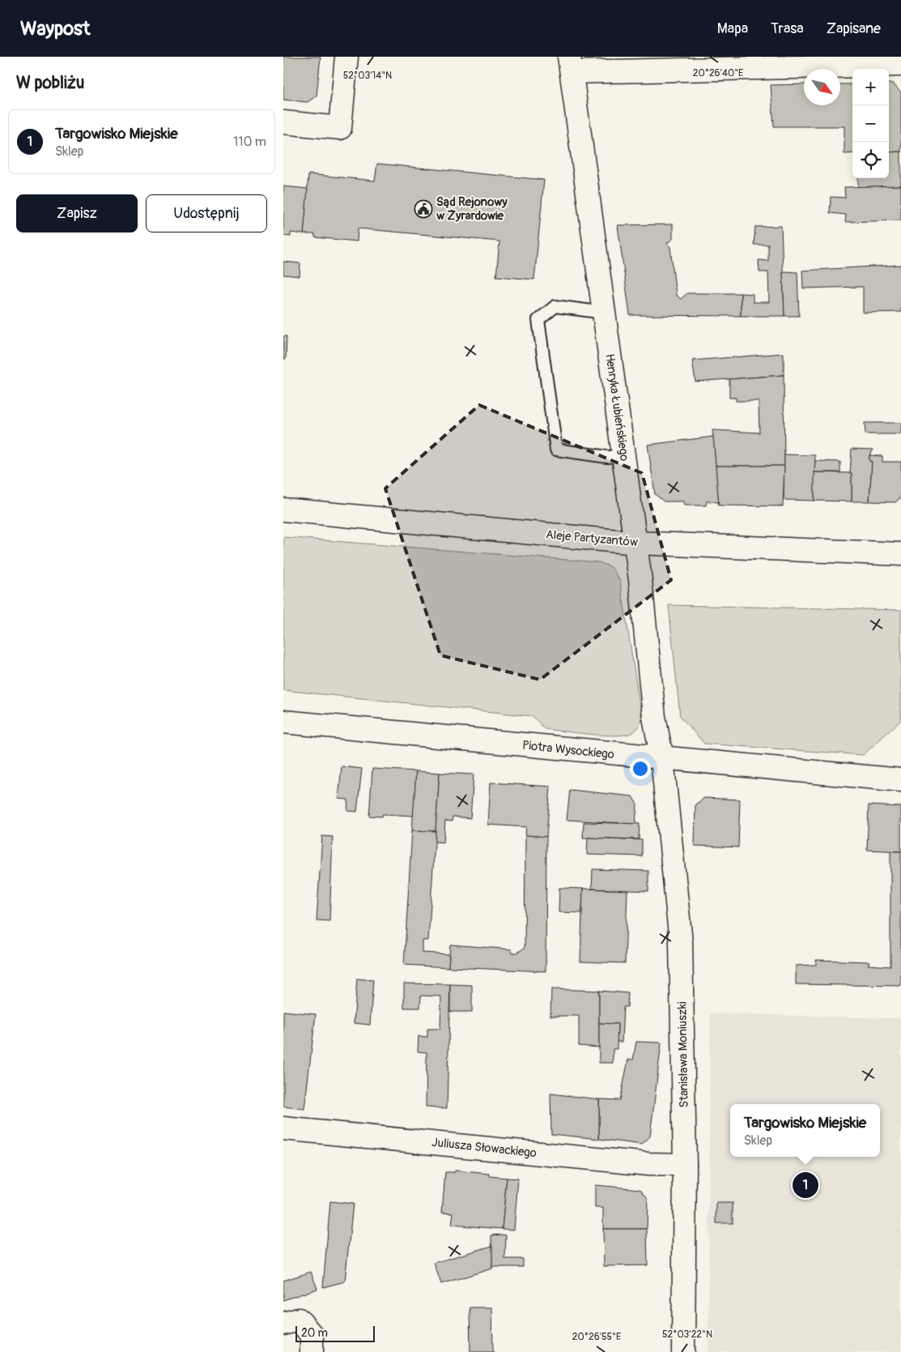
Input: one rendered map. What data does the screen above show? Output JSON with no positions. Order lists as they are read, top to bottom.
{
  "streets": {
    "street": [
      "Henryka Łubieńskiego",
      "Aleje Partyzantów",
      "Piotra Wysockiego",
      "Stanisława Moniuszki",
      "Juliusza Słowackiego"
    ]
  },
  "crossings": [
    ["Henryka Łubieńskiego", "Aleje Partyzantów"],
    ["Henryka Łubieńskiego", "Piotra Wysockiego"],
    ["Henryka Łubieńskiego", "Stanisława Moniuszki"],
    ["Piotra Wysockiego", "Stanisława Moniuszki"],
    ["Stanisława Moniuszki", "Juliusza Słowackiego"]
  ],
  "places": {
    "public building": ["Sąd Rejonowy w Żyrardowie"]
  },
  "scale_bar": "20 m",
  "north": "bottom right",
  "page": {
    "header": "Waypost",
    "nav": ["Mapa", "Trasa", "Zapisane"],
    "heading": "W pobliżu",
    "map_buttons": ["+", "−"],
    "list": [
      {
        "mark": "1",
        "name": "Targowisko Miejskie",
        "note": "Sklep",
        "value": "110 m"
      }
    ],
    "buttons": ["Zapisz", "Udostępnij"],
    "popup": ["Targowisko Miejskie", "Sklep"],
    "pins": "1",
    "scale": "20 m"
  },
  "coordinates": [
    "20°26'40\"E",
    "52°03'14\"N",
    "52°03'22\"N",
    "20°26'55\"E"
  ]
}
